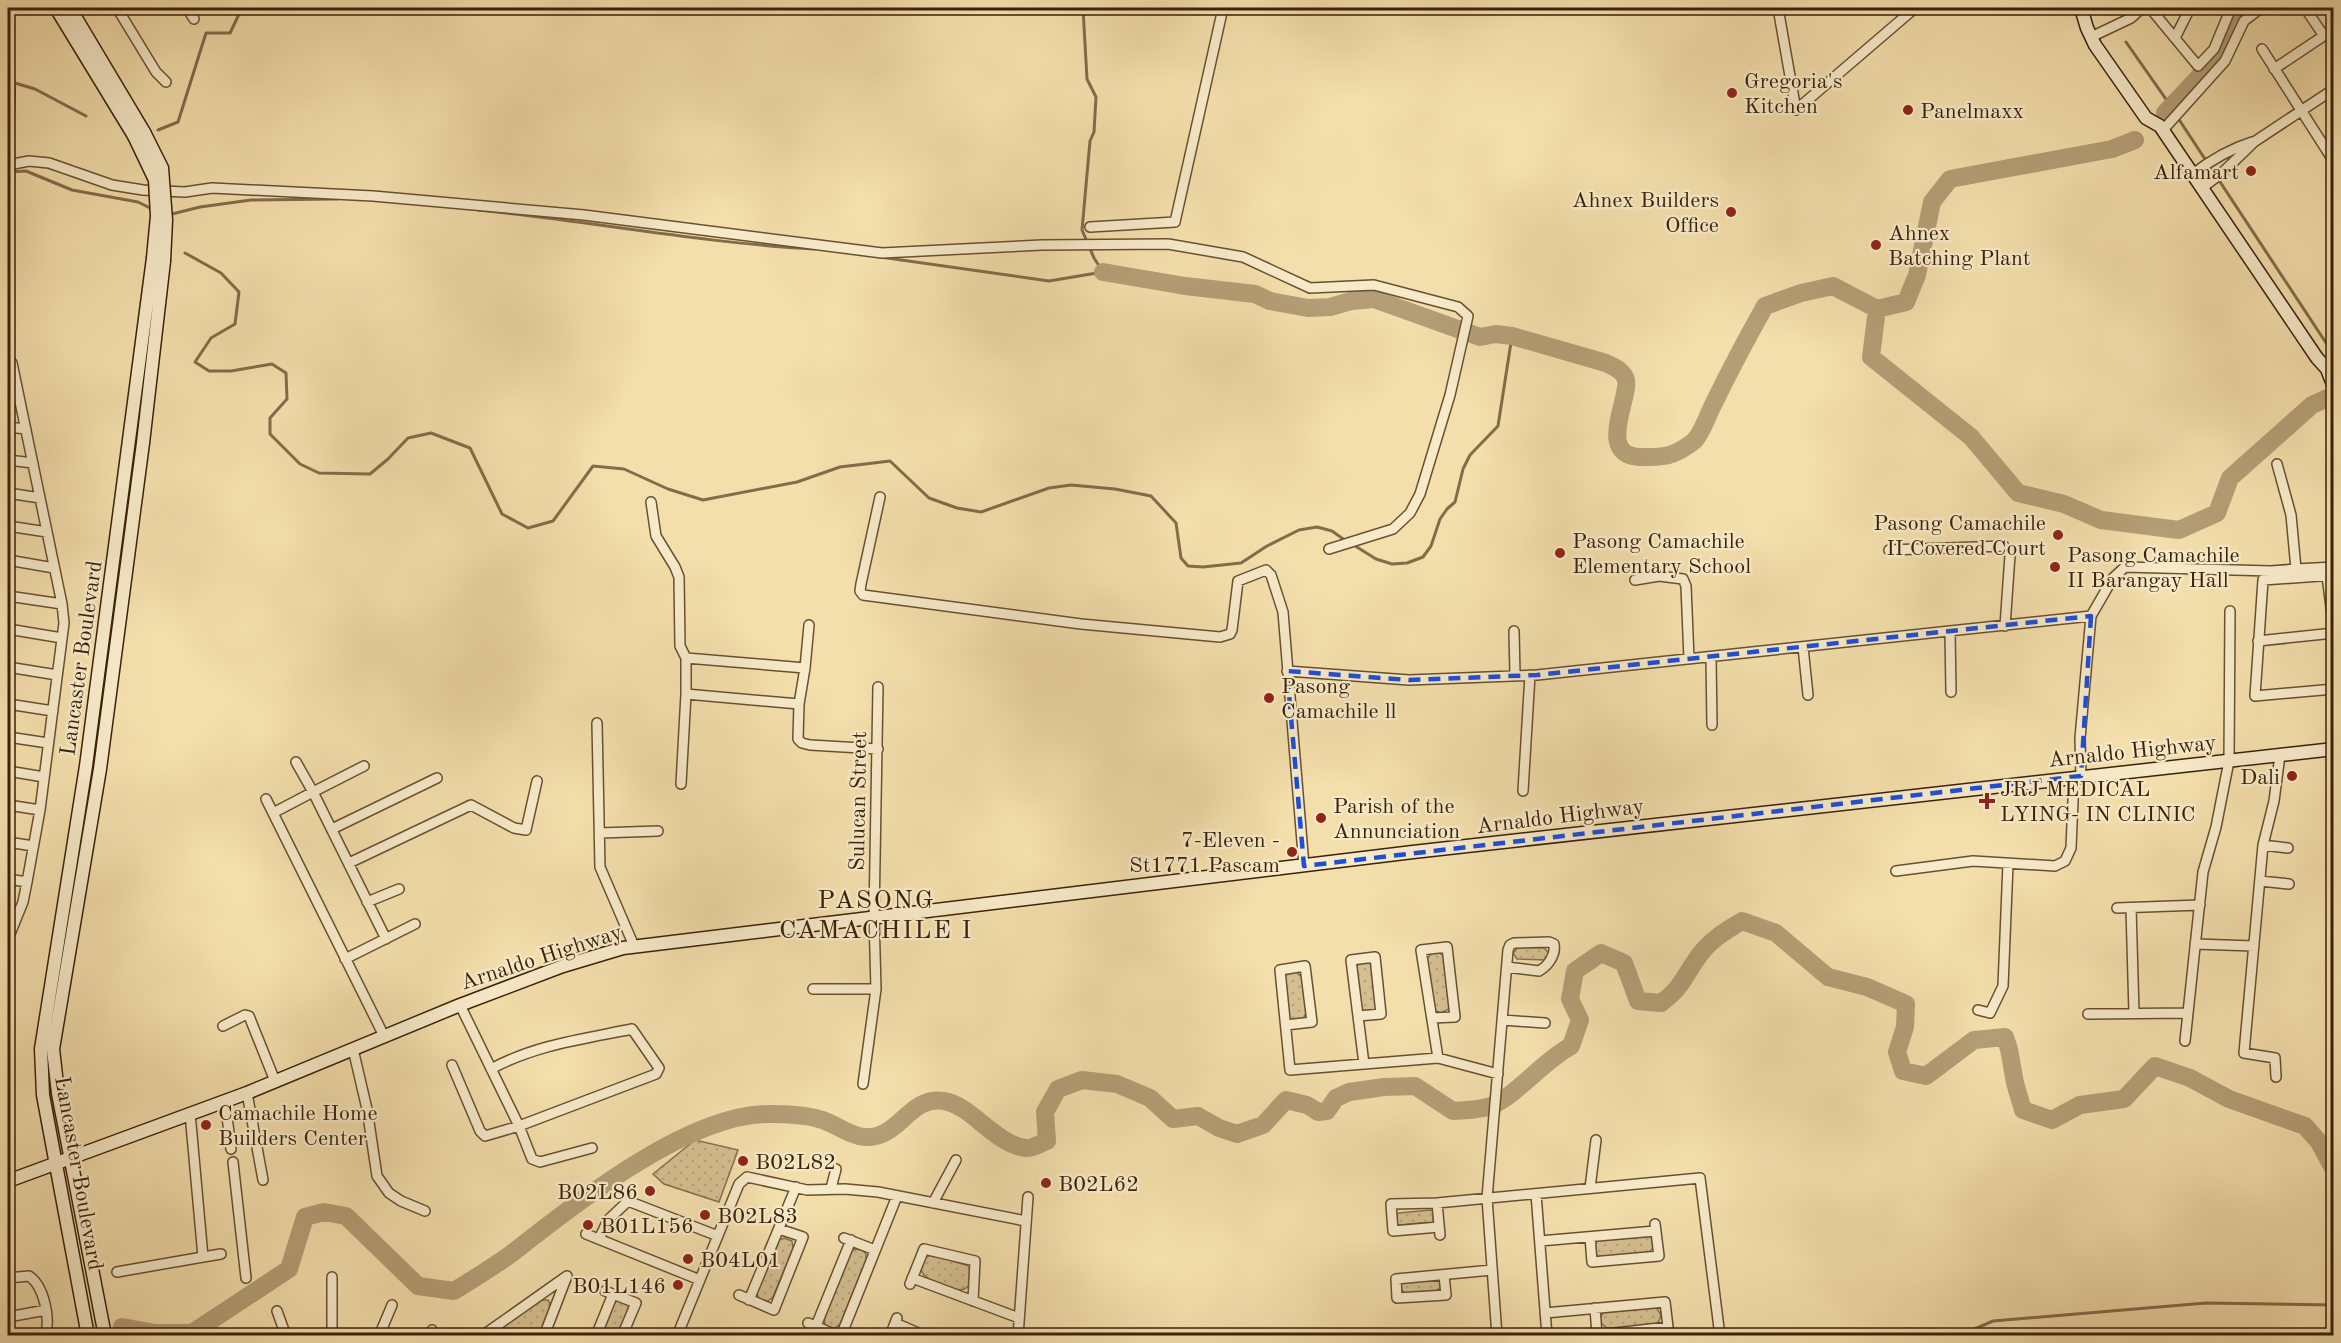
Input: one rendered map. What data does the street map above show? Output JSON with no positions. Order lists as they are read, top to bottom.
{
  "streets": {
    "main road": ["Lancaster Boulevard", "Arnaldo Highway"],
    "street": ["Sulucan Street"]
  },
  "crossings": [
    ["Lancaster Boulevard", "Arnaldo Highway"],
    ["Arnaldo Highway", "Sulucan Street"]
  ],
  "districts": ["PASONG CAMACHILE I"],
  "places": {
    "other": [
      "Gregoria's Kitchen",
      "Panelmaxx",
      "Alfamart",
      "Ahnex Builders Office",
      "Ahnex Batching Plant",
      "Pasong Camachile II Covered Court",
      "Pasong Camachile Elementary School",
      "Pasong Camachile II Barangay Hall",
      "Pasong Camachile ll",
      "Dali",
      "Parish of the Annunciation",
      "7-Eleven - St1771 Pascam",
      "Camachile Home Builders Center",
      "B02L82",
      "B02L62",
      "B02L86",
      "B02L83",
      "B01L156",
      "B04L01",
      "B01L146"
    ],
    "health": ["JRJ MEDICAL LYING- IN CLINIC"]
  }
}
